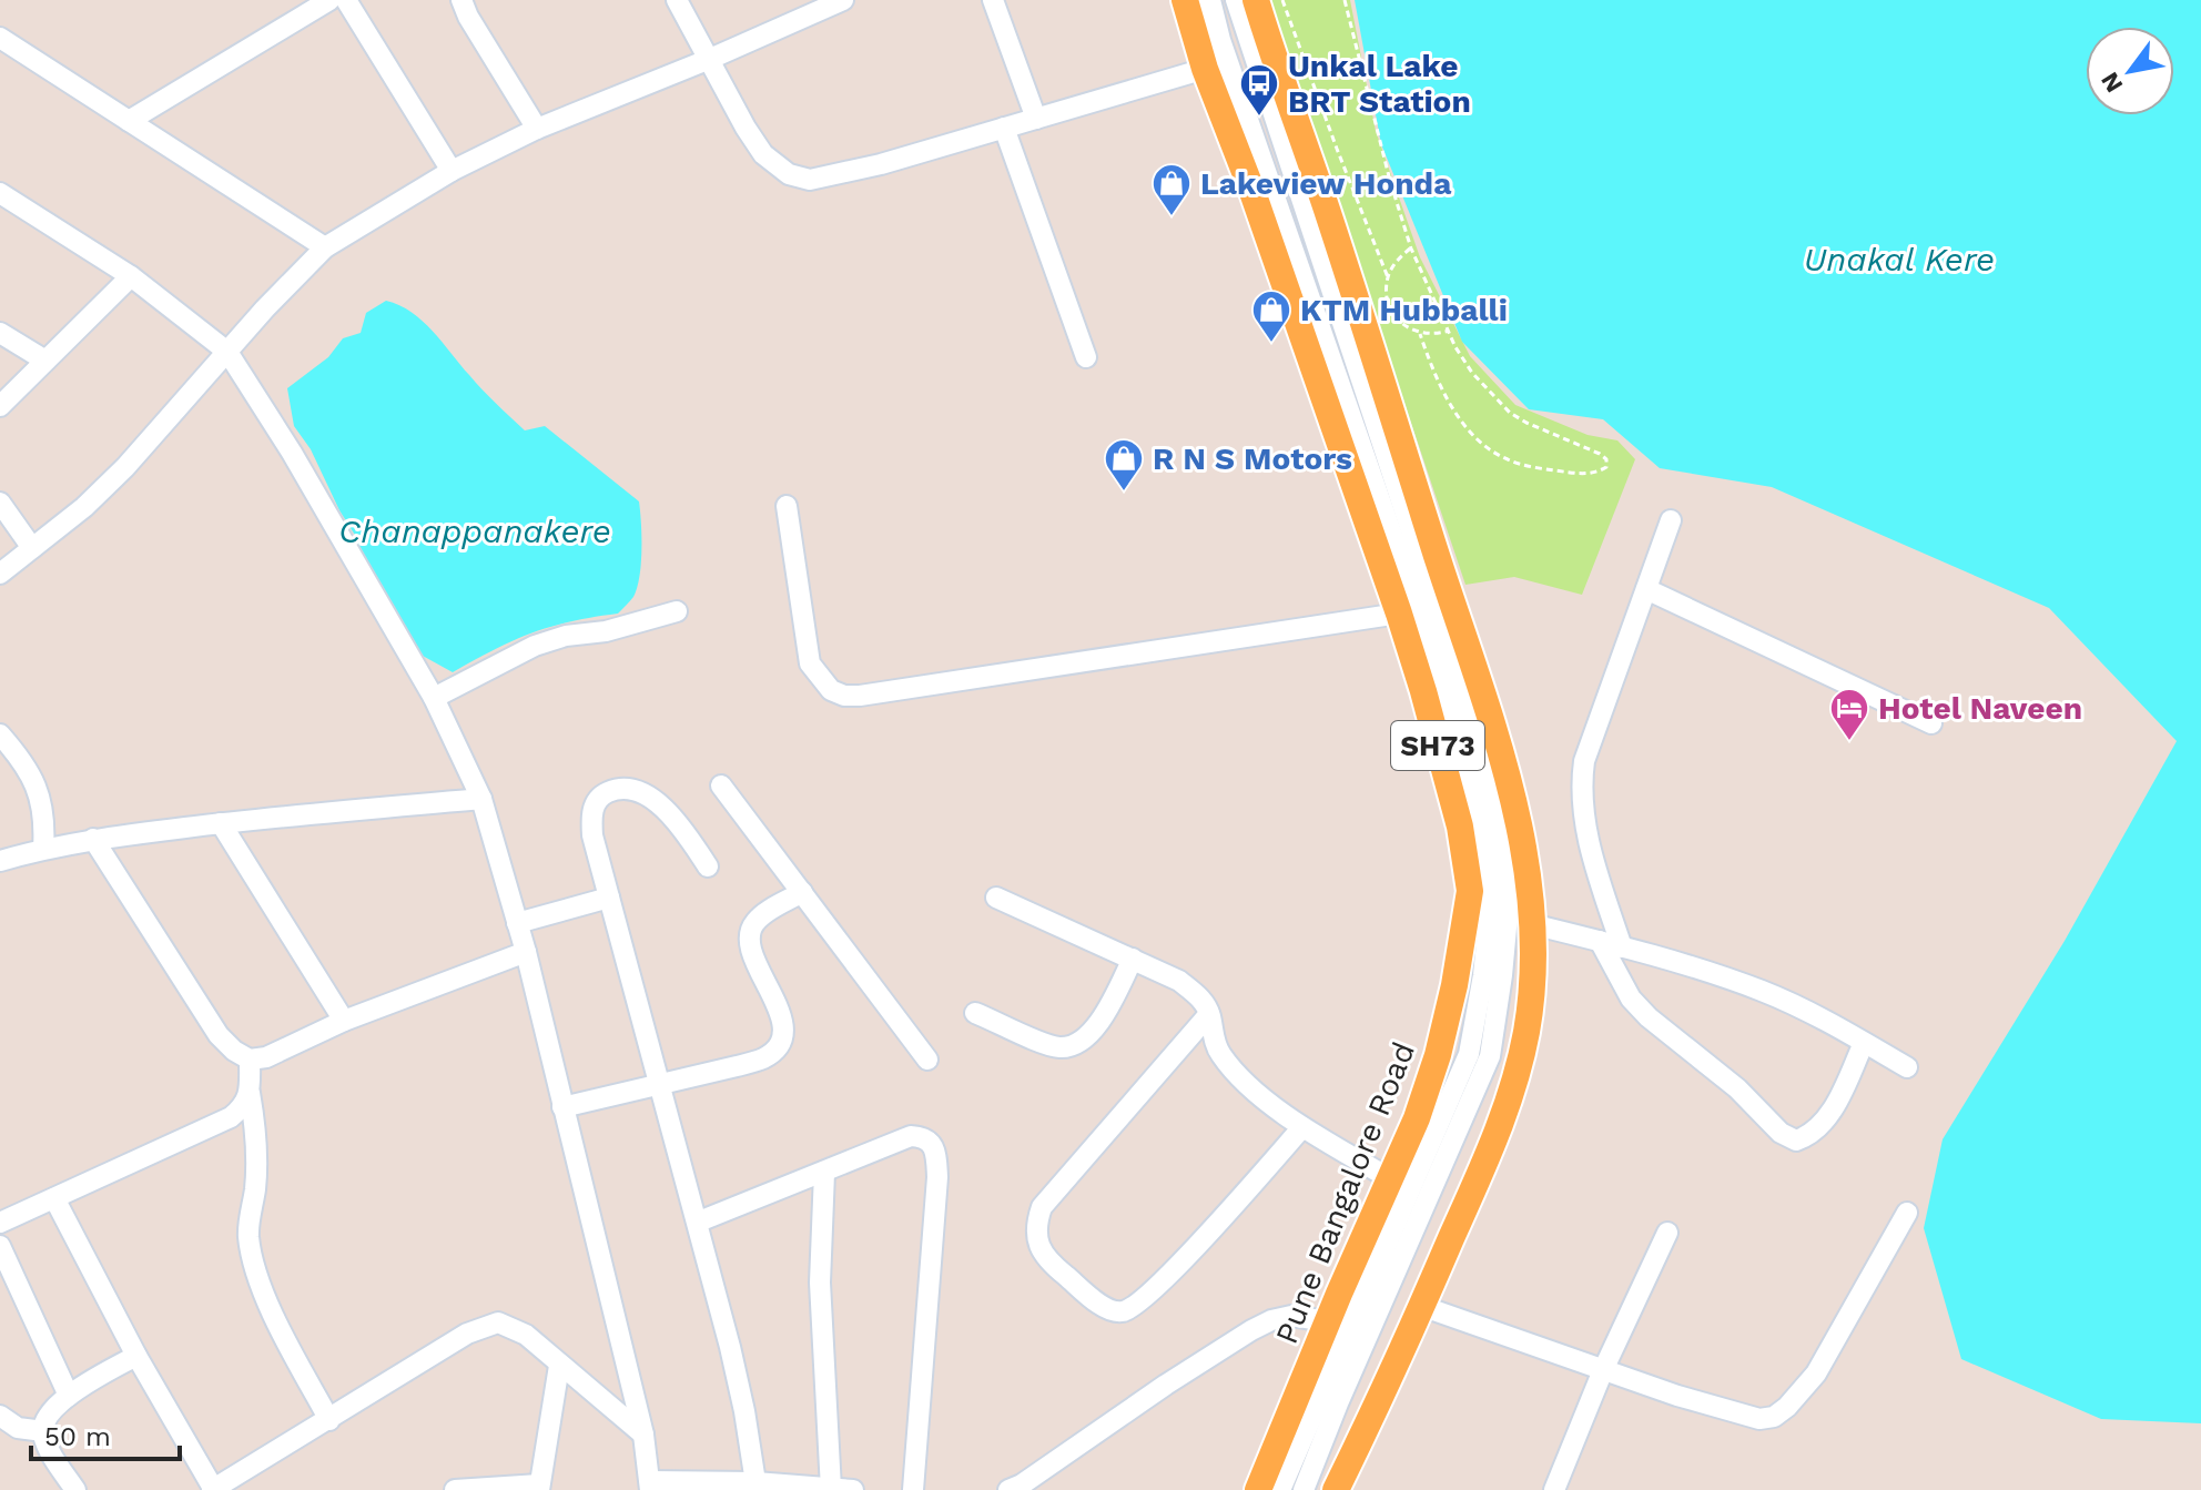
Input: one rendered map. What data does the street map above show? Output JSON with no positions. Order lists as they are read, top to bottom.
{
  "streets": {
    "main road": ["SH73", "Pune Bangalore Road"]
  },
  "water": ["Unakal Kere", "Chanappanakere"],
  "places": {
    "bus stop": ["Unkal Lake BRT Station"],
    "shop": ["Lakeview Honda", "KTM Hubballi", "R N S Motors"],
    "hotel": ["Hotel Naveen"]
  },
  "scale_bar": "50 m",
  "north": "bottom left"
}
